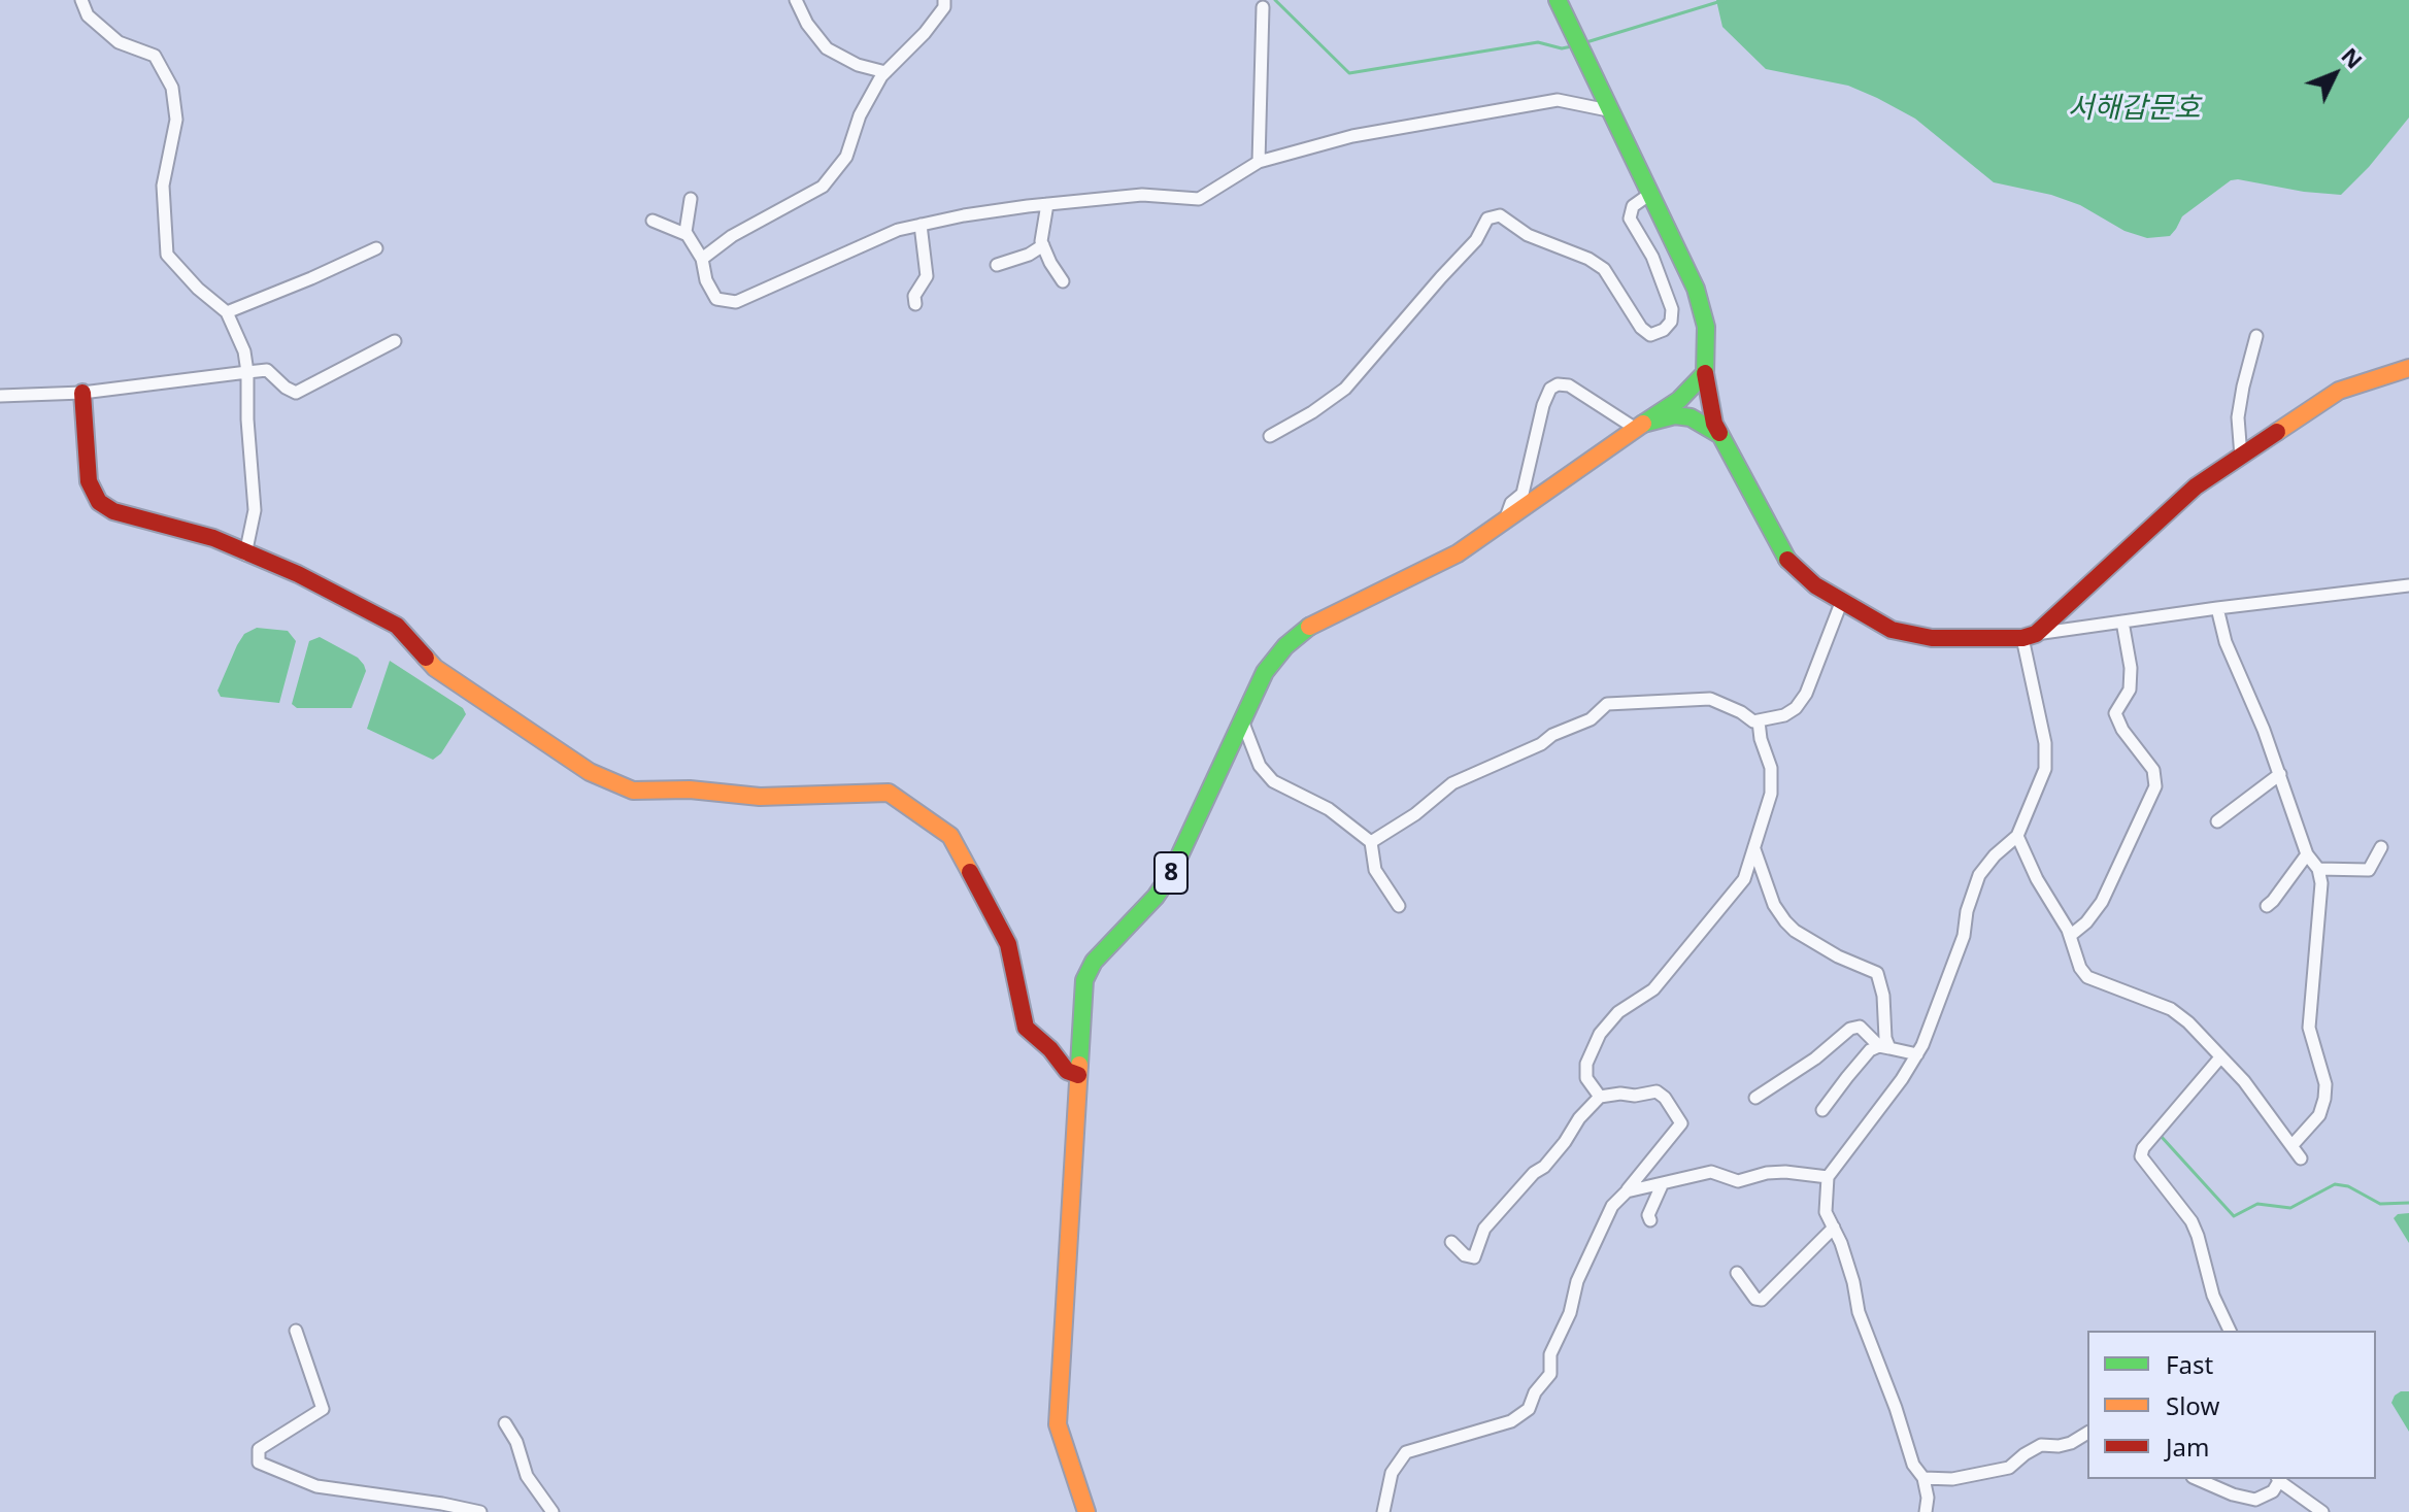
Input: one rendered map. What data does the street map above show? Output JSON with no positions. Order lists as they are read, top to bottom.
{
  "streets": {
    "street": ["8"]
  },
  "water": ["서해갑문호"],
  "legend": ["Fast", "Slow", "Jam"],
  "north": "top right"
}
